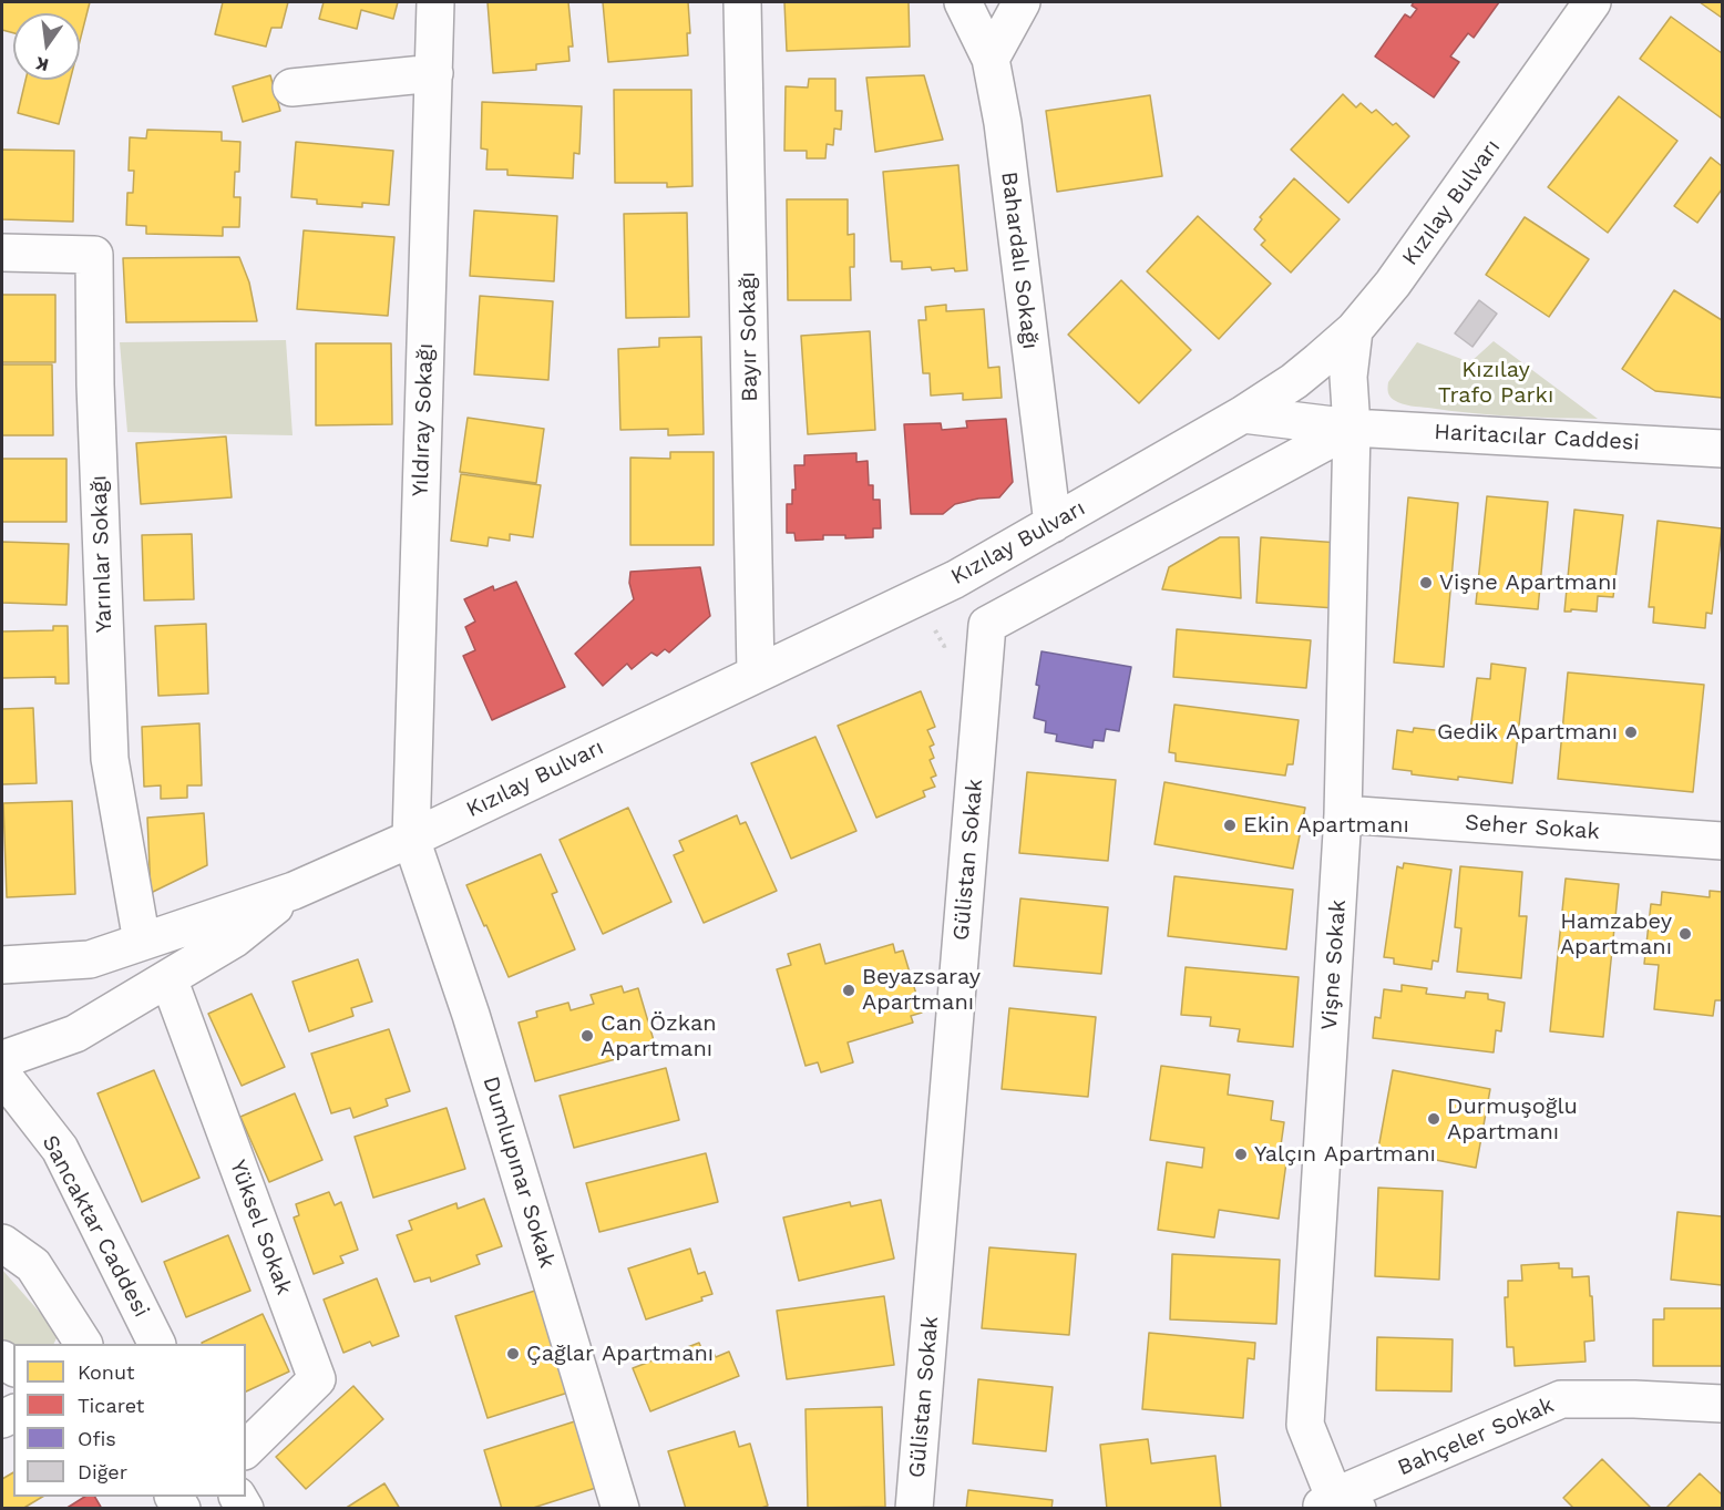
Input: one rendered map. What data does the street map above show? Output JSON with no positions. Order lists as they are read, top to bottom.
{
  "streets": {
    "street": [
      "Kızılay Bulvarı",
      "Bahardalı Sokağı",
      "Bayır Sokağı",
      "Yıldıray Sokağı",
      "Haritacılar Caddesi",
      "Yarınlar Sokağı",
      "Seher Sokak",
      "Gülistan Sokak",
      "Vişne Sokak",
      "Dumlupınar Sokak",
      "Sancaktar Caddesi",
      "Yüksel Sokak",
      "Bahçeler Sokak"
    ]
  },
  "crossings": [
    ["Kızılay Bulvarı", "Bahardalı Sokağı"],
    ["Kızılay Bulvarı", "Bayır Sokağı"],
    ["Kızılay Bulvarı", "Yıldıray Sokağı"],
    ["Kızılay Bulvarı", "Haritacılar Caddesi"],
    ["Kızılay Bulvarı", "Yarınlar Sokağı"],
    ["Kızılay Bulvarı", "Vişne Sokak"],
    ["Kızılay Bulvarı", "Dumlupınar Sokak"],
    ["Kızılay Bulvarı", "Sancaktar Caddesi"],
    ["Kızılay Bulvarı", "Yüksel Sokak"],
    ["Yıldıray Sokağı", "Dumlupınar Sokak"],
    ["Haritacılar Caddesi", "Gülistan Sokak"],
    ["Haritacılar Caddesi", "Vişne Sokak"],
    ["Seher Sokak", "Vişne Sokak"],
    ["Gülistan Sokak", "Vişne Sokak"],
    ["Vişne Sokak", "Bahçeler Sokak"]
  ],
  "parks": ["Kızılay Trafo Parkı"],
  "places": [
    "Vişne Apartmanı",
    "Gedik Apartmanı",
    "Ekin Apartmanı",
    "Hamzabey Apartmanı",
    "Beyazsaray Apartmanı",
    "Can Özkan Apartmanı",
    "Durmuşoğlu Apartmanı",
    "Yalçın Apartmanı",
    "Çağlar Apartmanı"
  ],
  "legend": [
    "Konut",
    "Ticaret",
    "Ofis",
    "Diğer"
  ],
  "north": "bottom"
}
